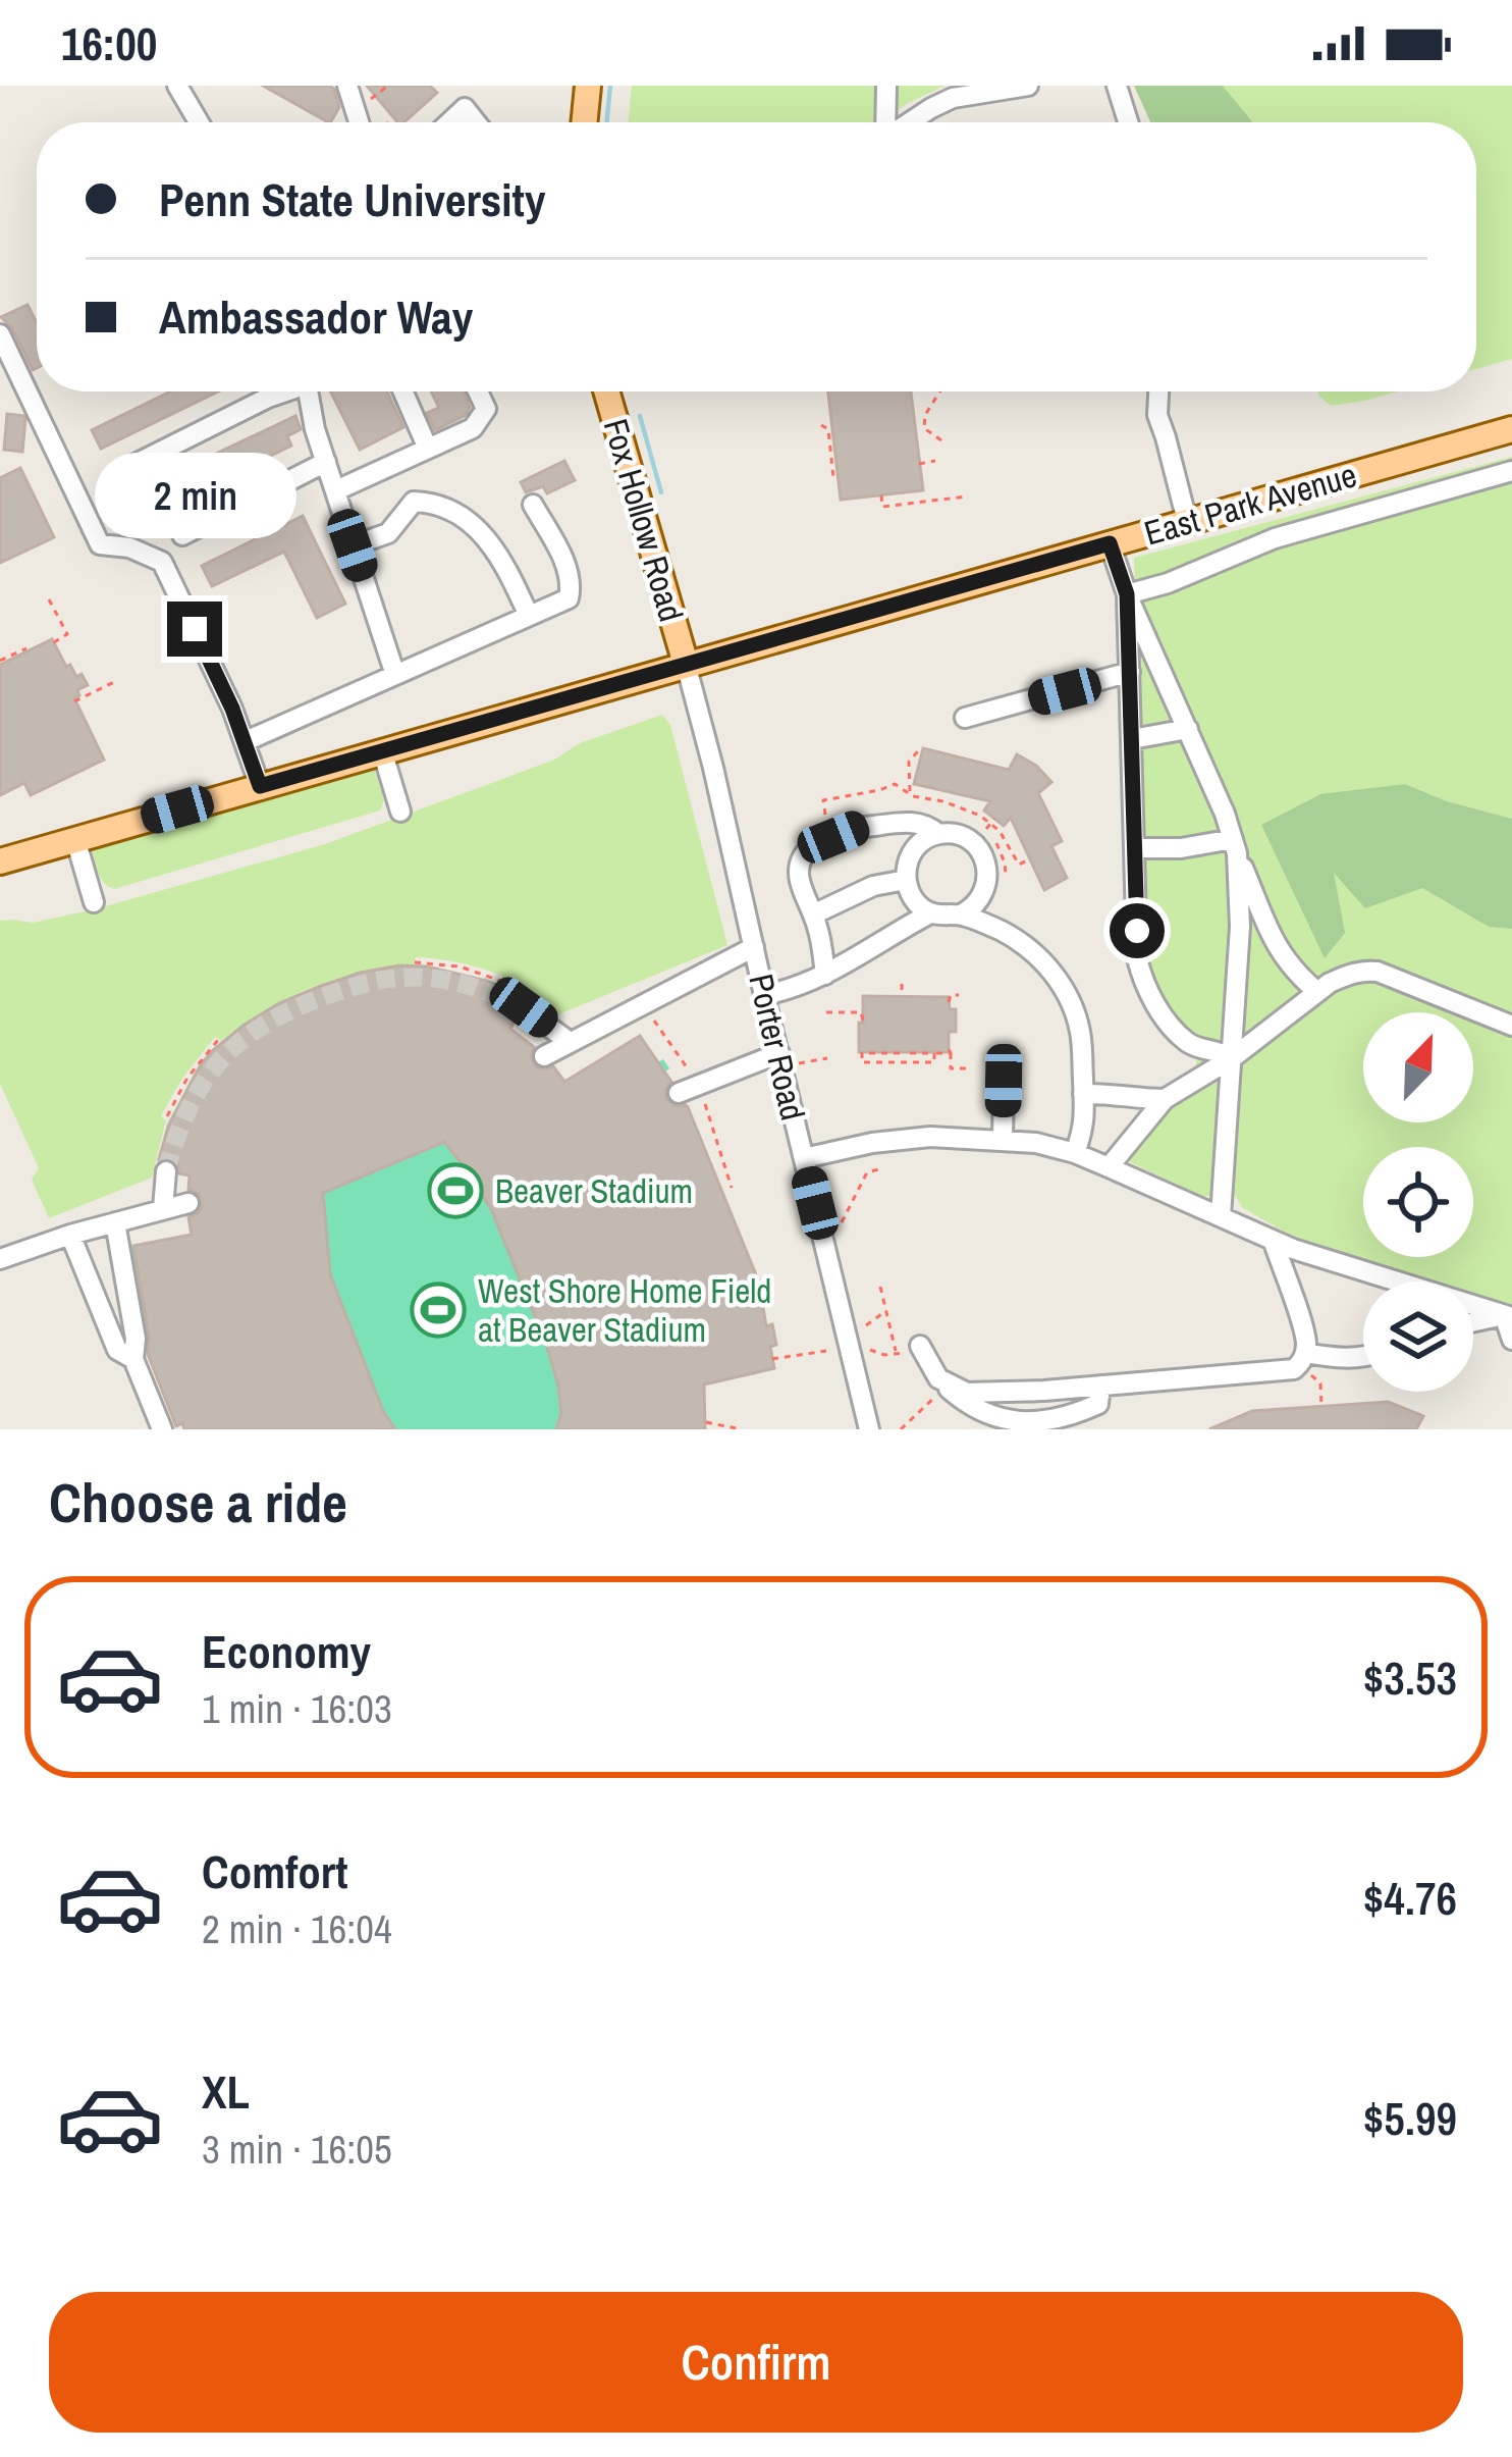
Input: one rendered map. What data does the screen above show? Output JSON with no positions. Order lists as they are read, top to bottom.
{
  "streets": {
    "main road": ["East Park Avenue", "Fox Hollow Road"],
    "street": ["Porter Road"]
  },
  "crossings": [
    ["East Park Avenue", "Fox Hollow Road"],
    ["East Park Avenue", "Porter Road"],
    ["Fox Hollow Road", "Porter Road"]
  ],
  "places": {
    "sports": ["Beaver Stadium", "West Shore Home Field at Beaver Stadium"]
  },
  "north": "top right",
  "page": {
    "status": "16:00",
    "banner": ["Penn State University", "Ambassador Way"],
    "bubble": "2 min",
    "heading": "Choose a ride",
    "list": [
      {
        "name": "Economy",
        "note": "1 min · 16:03",
        "value": "$3.53"
      },
      {
        "name": "Comfort",
        "note": "2 min · 16:04",
        "value": "$4.76"
      },
      {
        "name": "XL",
        "note": "3 min · 16:05",
        "value": "$5.99"
      }
    ],
    "buttons": "Confirm"
  }
}
